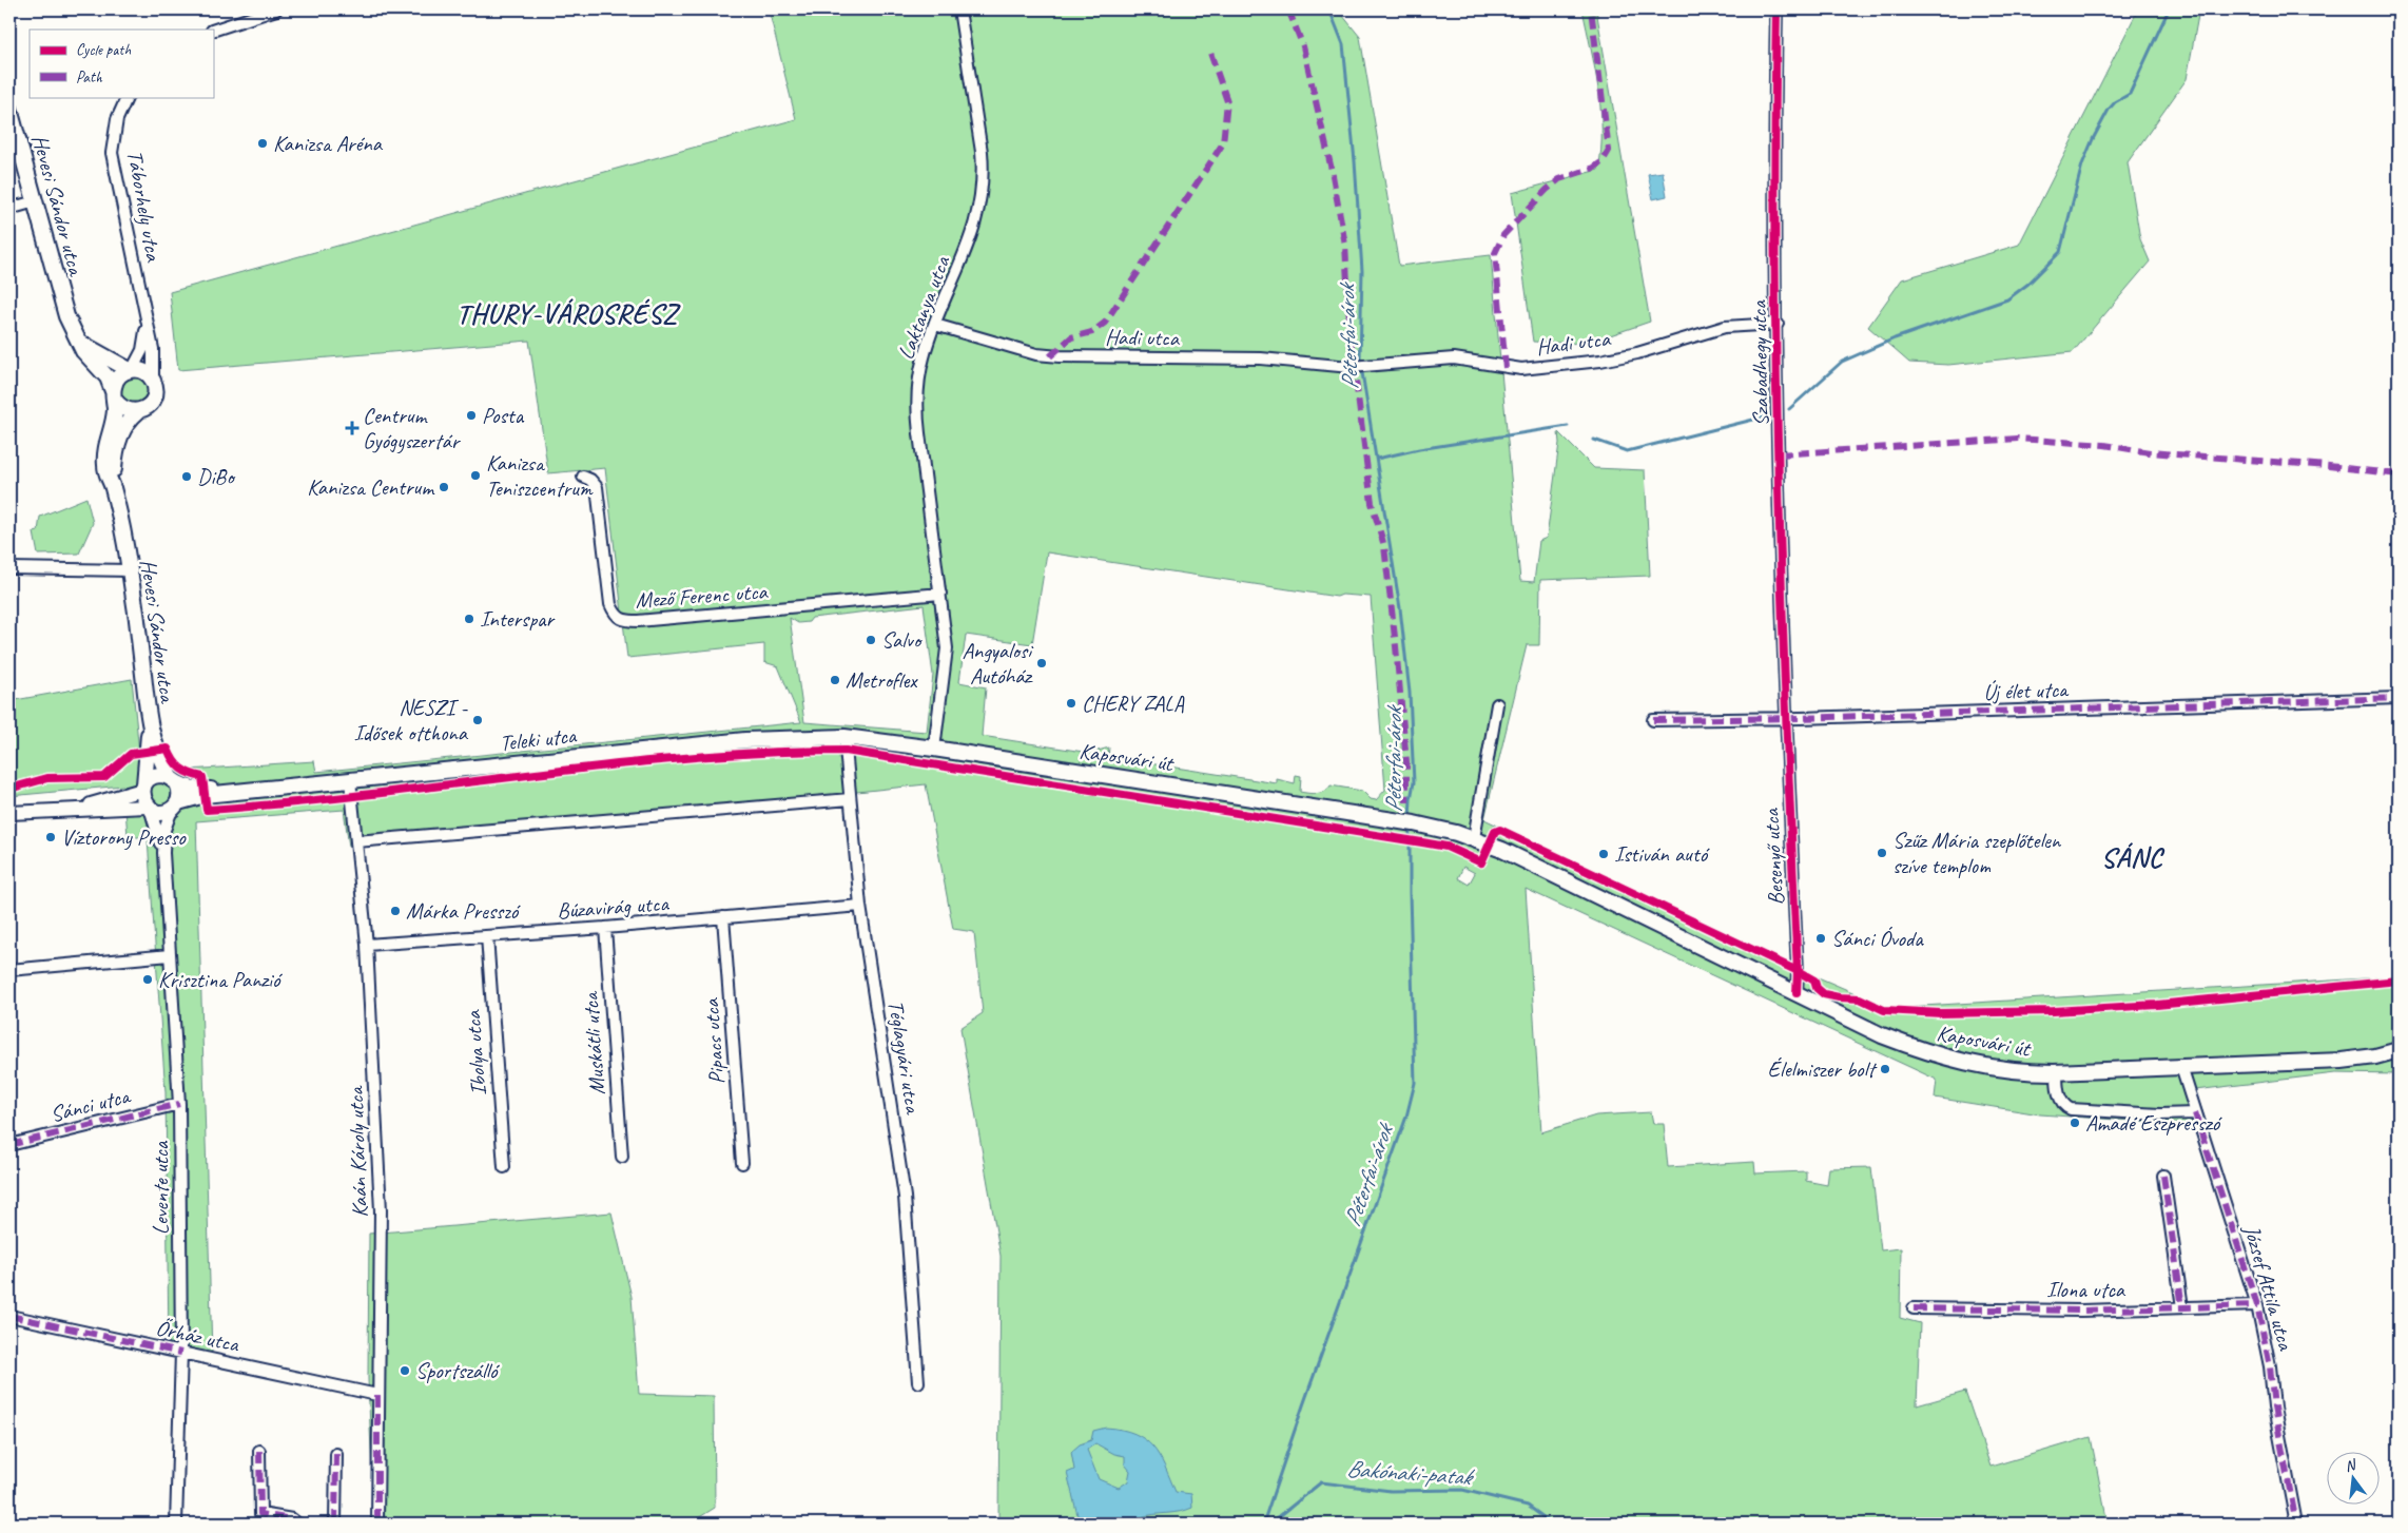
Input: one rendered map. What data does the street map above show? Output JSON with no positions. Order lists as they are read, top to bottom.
{
  "streets": {
    "main road": ["Hevesi Sándor utca", "Teleki utca", "Kaposvári út"],
    "street": [
      "Táborhely utca",
      "Laktanya utca",
      "Hadi utca",
      "Szabadhegy utca",
      "Mező Ferenc utca",
      "Új élet utca",
      "Besenyő utca",
      "Búzavirág utca",
      "Pipacs utca",
      "Muskátli utca",
      "Ibolya utca",
      "Téglagyári utca",
      "Sánci utca",
      "Kaán Károly utca",
      "Levente utca",
      "József Attila utca",
      "Ilona utca",
      "Őrház utca"
    ]
  },
  "crossings": [
    ["Hevesi Sándor utca", "Táborhely utca"],
    ["Hevesi Sándor utca", "Teleki utca"],
    ["Hevesi Sándor utca", "Levente utca"],
    ["Laktanya utca", "Hadi utca"],
    ["Laktanya utca", "Mező Ferenc utca"],
    ["Laktanya utca", "Kaposvári út"],
    ["Hadi utca", "Szabadhegy utca"],
    ["Szabadhegy utca", "Új élet utca"],
    ["Szabadhegy utca", "Besenyő utca"],
    ["Új élet utca", "Besenyő utca"],
    ["Teleki utca", "Kaposvári út"],
    ["Teleki utca", "Téglagyári utca"],
    ["Teleki utca", "Kaán Károly utca"],
    ["Teleki utca", "Levente utca"],
    ["Kaposvári út", "Besenyő utca"],
    ["Kaposvári út", "Téglagyári utca"],
    ["Kaposvári út", "József Attila utca"],
    ["Búzavirág utca", "Pipacs utca"],
    ["Búzavirág utca", "Muskátli utca"],
    ["Búzavirág utca", "Ibolya utca"],
    ["Búzavirág utca", "Téglagyári utca"],
    ["Búzavirág utca", "Kaán Károly utca"],
    ["Sánci utca", "Levente utca"],
    ["Kaán Károly utca", "Őrház utca"],
    ["Levente utca", "Őrház utca"],
    ["József Attila utca", "Ilona utca"]
  ],
  "districts": ["THURY-VÁROSRÉSZ", "SÁNC"],
  "water": ["Péterfai-árok", "Bakónaki-patak"],
  "places": {
    "other": [
      "Kanizsa Aréna",
      "Posta",
      "Kanizsa Teniszcentrum",
      "DiBo",
      "Kanizsa Centrum",
      "Interspar",
      "Salvo",
      "Angyalosi Autóház",
      "Metroflex",
      "CHERY ZALA",
      "NESZI - Idősek otthona",
      "Víztorony Presso",
      "Szűz Mária szeplőtelen szíve templom",
      "Istiván autó",
      "Márka Presszó",
      "Sánci Óvoda",
      "Krisztina Panzió",
      "Élelmiszer bolt",
      "Amadé Eszpresszó",
      "Sportszálló"
    ],
    "health": ["Centrum Gyógyszertár"]
  },
  "legend": ["Cycle path", "Path"],
  "north": "top"
}
